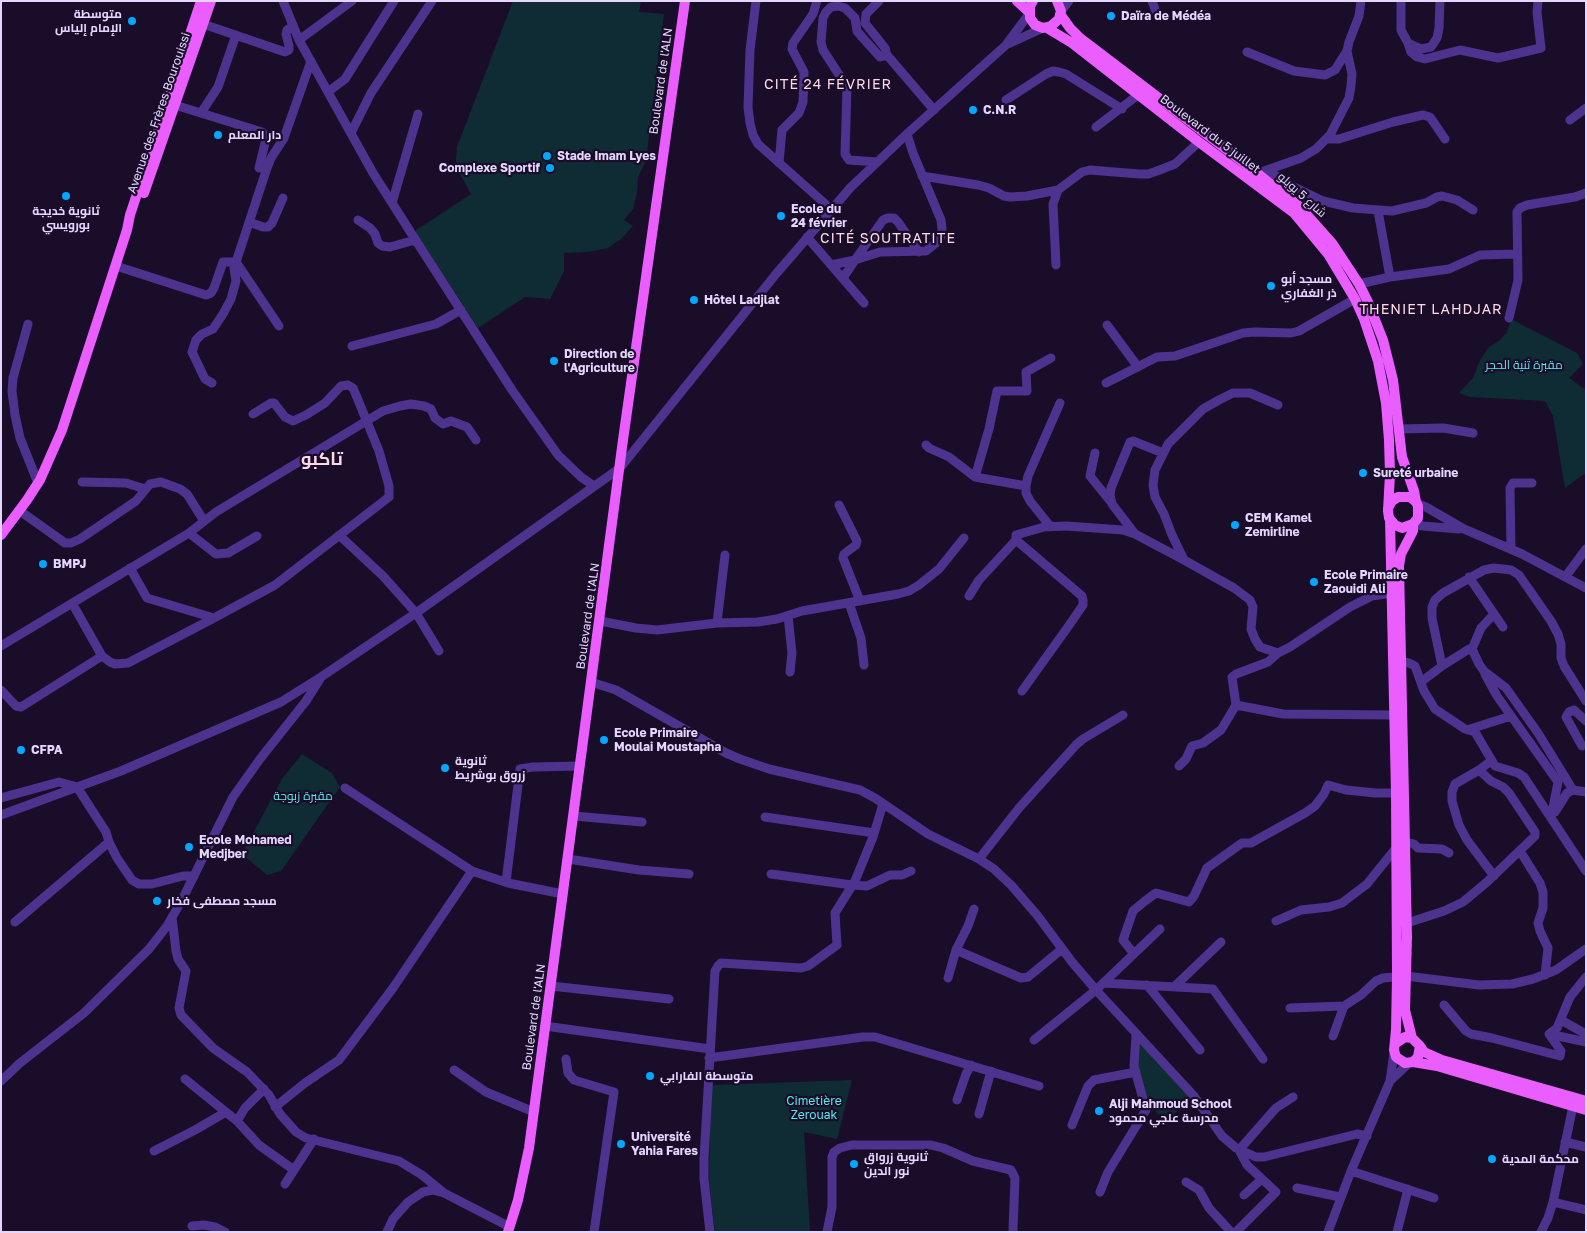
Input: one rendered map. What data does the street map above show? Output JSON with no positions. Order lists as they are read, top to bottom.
{
  "streets": {
    "main road": [
      "Boulevard de l'ALN",
      "Avenue des Frères Bourouissi",
      "Boulevard du 5 juillet",
      "شارع 5 يويلو"
    ]
  },
  "crossings": [
    ["Boulevard du 5 juillet", "شارع 5 يويلو"]
  ],
  "districts": [
    "CITÉ 24 FÉVRIER",
    "CITÉ SOUTRATITE",
    "THENIET LAHDJAR",
    "تاكبو"
  ],
  "parks": ["مقبرة ثنية الحجر", "مقبرة زبوجة", "Cimetière Zerouak"],
  "places": [
    "Daïra de Médéa",
    "متوسطة الإمام إلياس",
    "C.N.R",
    "دار المعلم",
    "Stade Imam Lyes",
    "Complexe Sportif",
    "ثانوية خديجة بورويسي",
    "Ecole du 24 février",
    "مسجد أبو ذر الغفاري",
    "Hôtel Ladjlat",
    "Direction de l'Agriculture",
    "Sureté urbaine",
    "CEM Kamel Zemirline",
    "BMPJ",
    "Ecole Primaire Zaouidi Ali",
    "Ecole Primaire Moulai Moustapha",
    "CFPA",
    "ثانوية زروق بوشريط",
    "Ecole Mohamed Medjber",
    "مسجد مصطفى فخار",
    "متوسطة الفارابي",
    "Alji Mahmoud School مدرسة علجي محمود",
    "Université Yahia Fares",
    "محكمة المدية",
    "ثانوية زرواق نور الدين"
  ]
}
